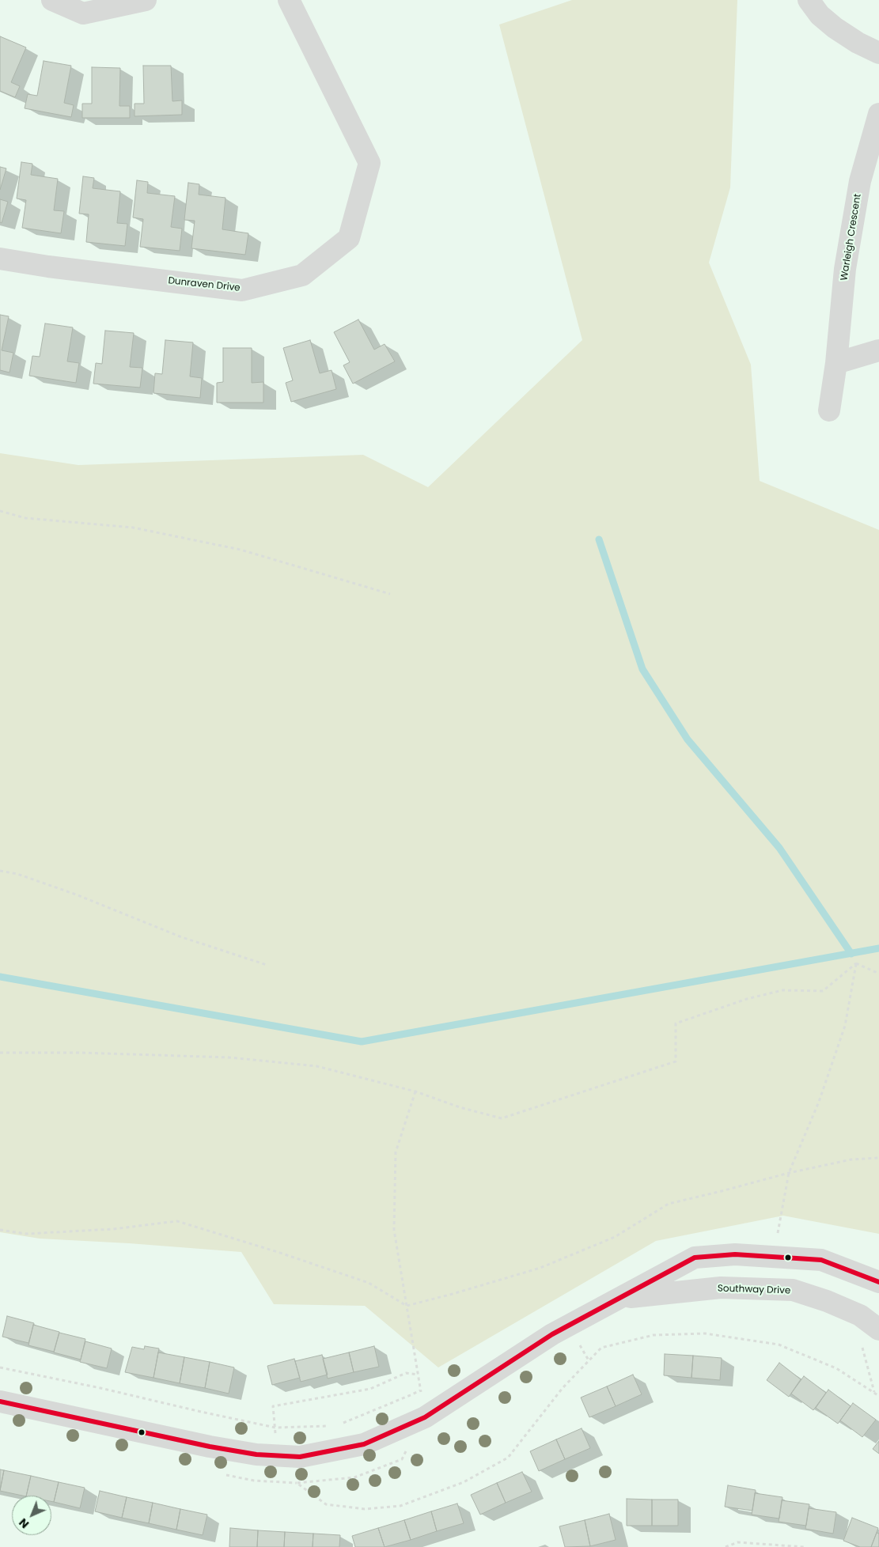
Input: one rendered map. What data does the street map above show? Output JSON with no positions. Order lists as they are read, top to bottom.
{
  "streets": {
    "street": ["Warleigh Crescent", "Dunraven Drive", "Southway Drive"]
  },
  "north": "bottom left"
}
